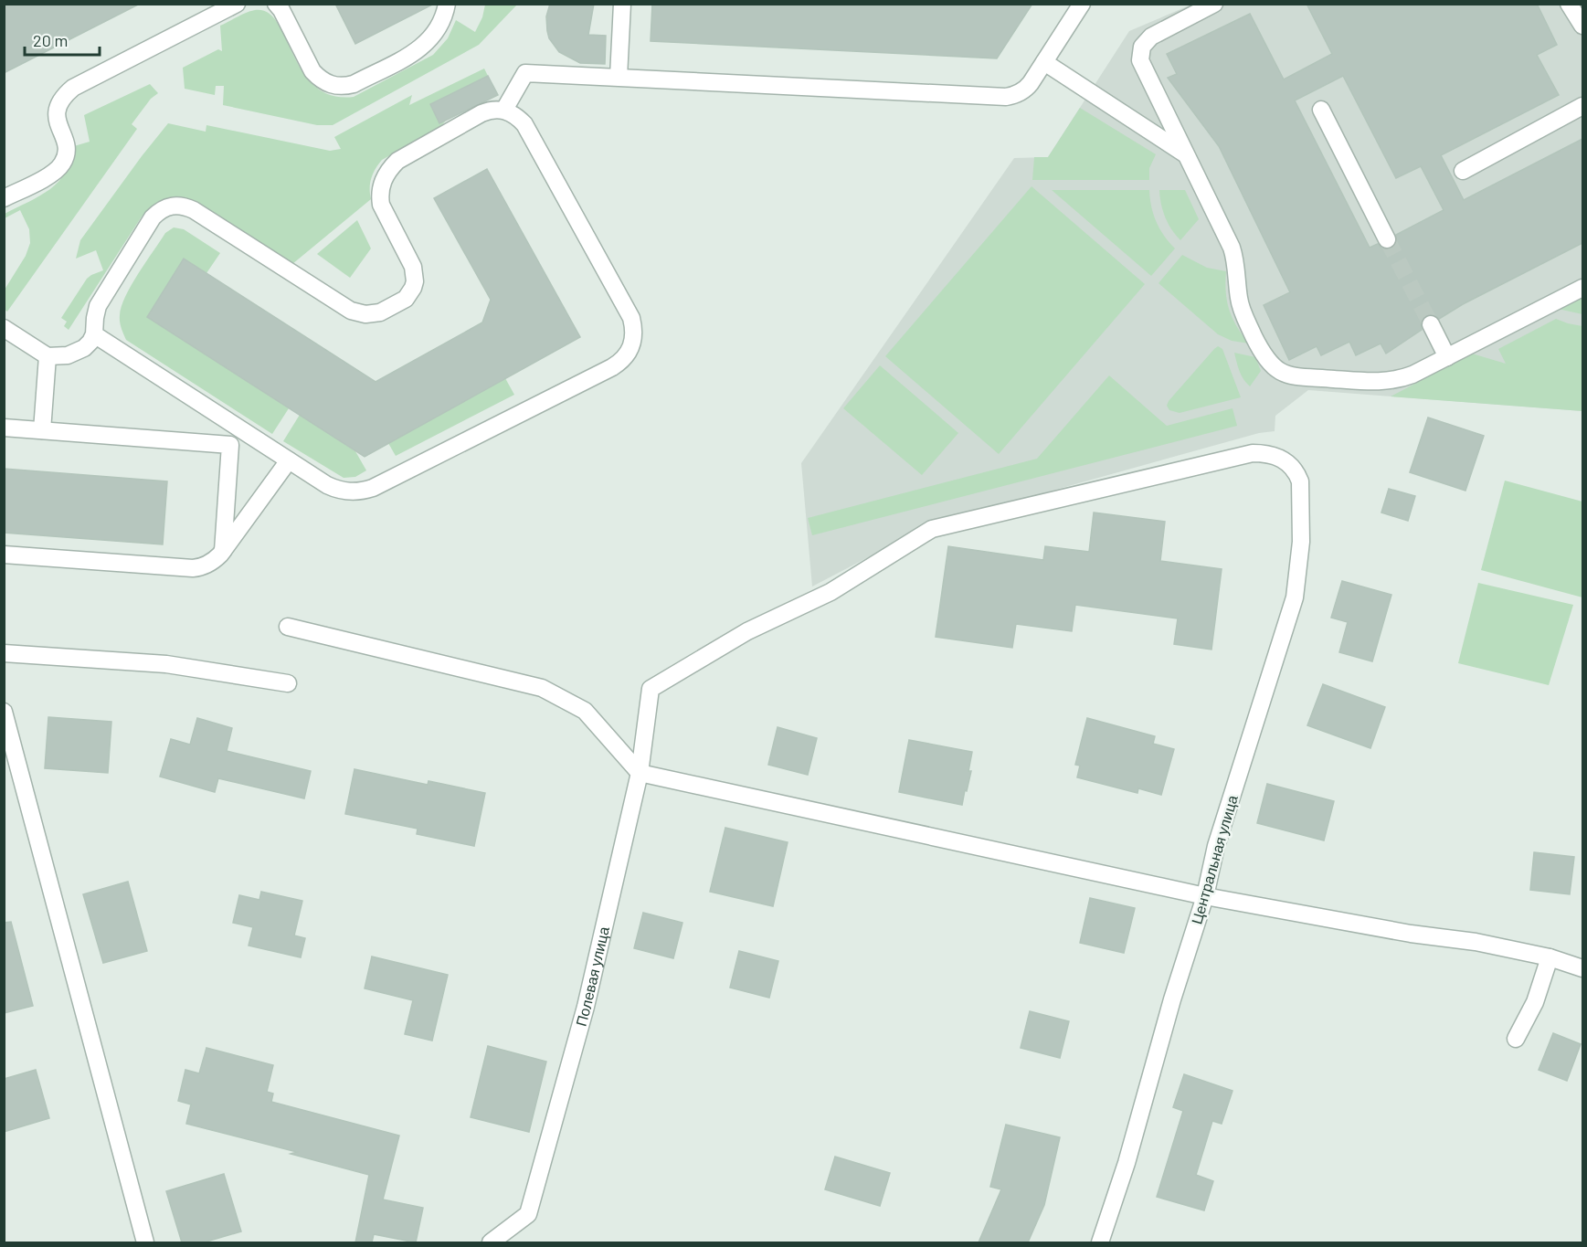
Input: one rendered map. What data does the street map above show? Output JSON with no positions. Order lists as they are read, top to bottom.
{
  "streets": {
    "street": ["Центральная улица", "Полевая улица"]
  },
  "crossings": [
    ["Центральная улица", "Полевая улица"]
  ],
  "scale_bar": "20 m"
}
